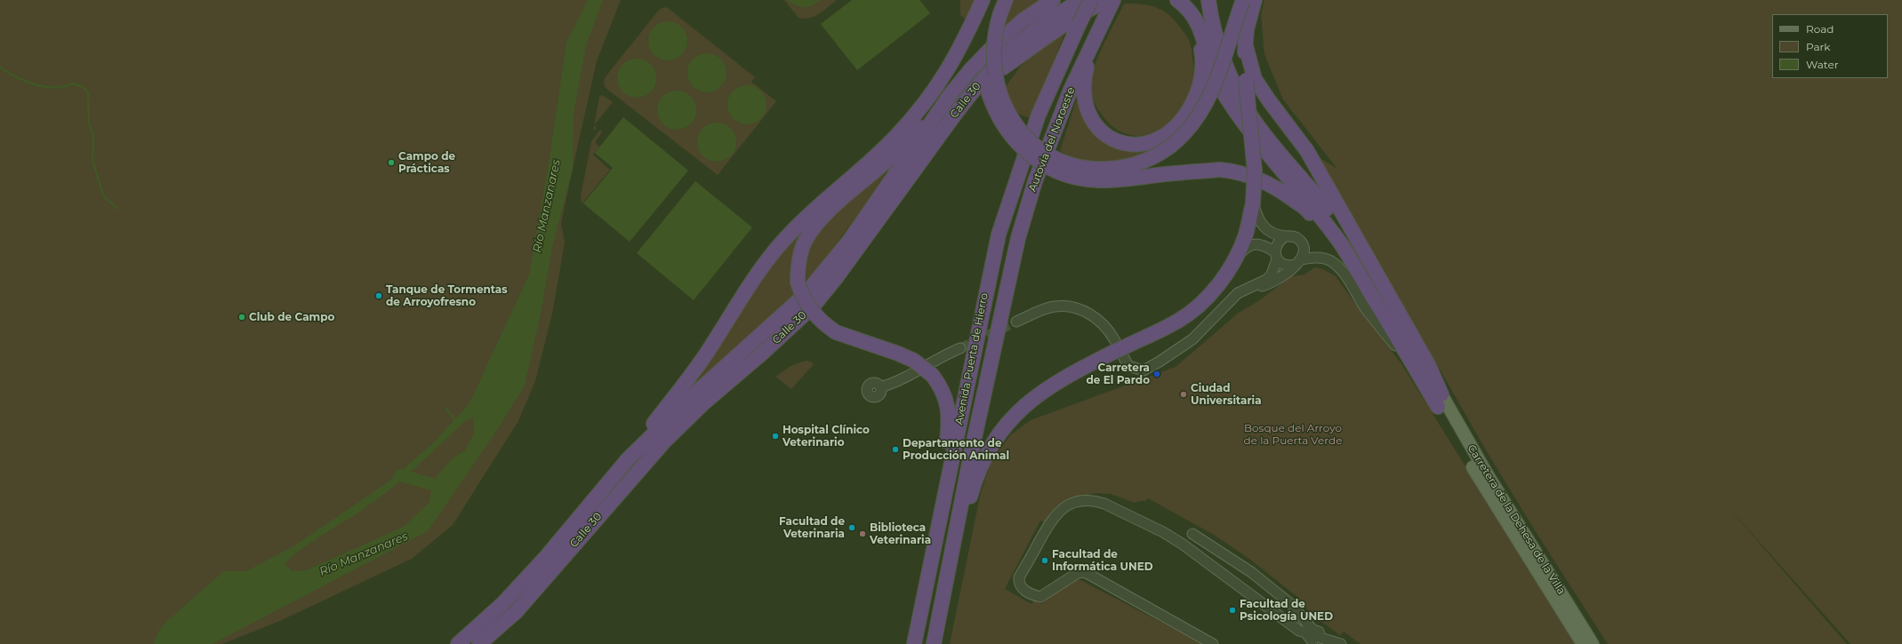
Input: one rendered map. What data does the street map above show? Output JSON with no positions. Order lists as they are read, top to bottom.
{
  "streets": {
    "highway": ["Calle 30", "Autovía del Noroeste", "Avenida Puerta de Hierro"],
    "main road": ["Carretera de la Dehesa de la Villa"]
  },
  "crossings": [
    ["Autovía del Noroeste", "Avenida Puerta de Hierro"]
  ],
  "water": ["Río Manzanares"],
  "parks": ["Bosque del Arroyo de la Puerta Verde"],
  "places": [
    "Campo de Prácticas",
    "Tanque de Tormentas de Arroyofresno",
    "Club de Campo",
    "Carretera de El Pardo",
    "Ciudad Universitaria",
    "Hospital Clínico Veterinario",
    "Departamento de Producción Animal",
    "Facultad de Veterinaria",
    "Biblioteca Veterinaria",
    "Facultad de Informática UNED",
    "Facultad de Psicología UNED"
  ],
  "legend": ["Road", "Park", "Water"]
}
